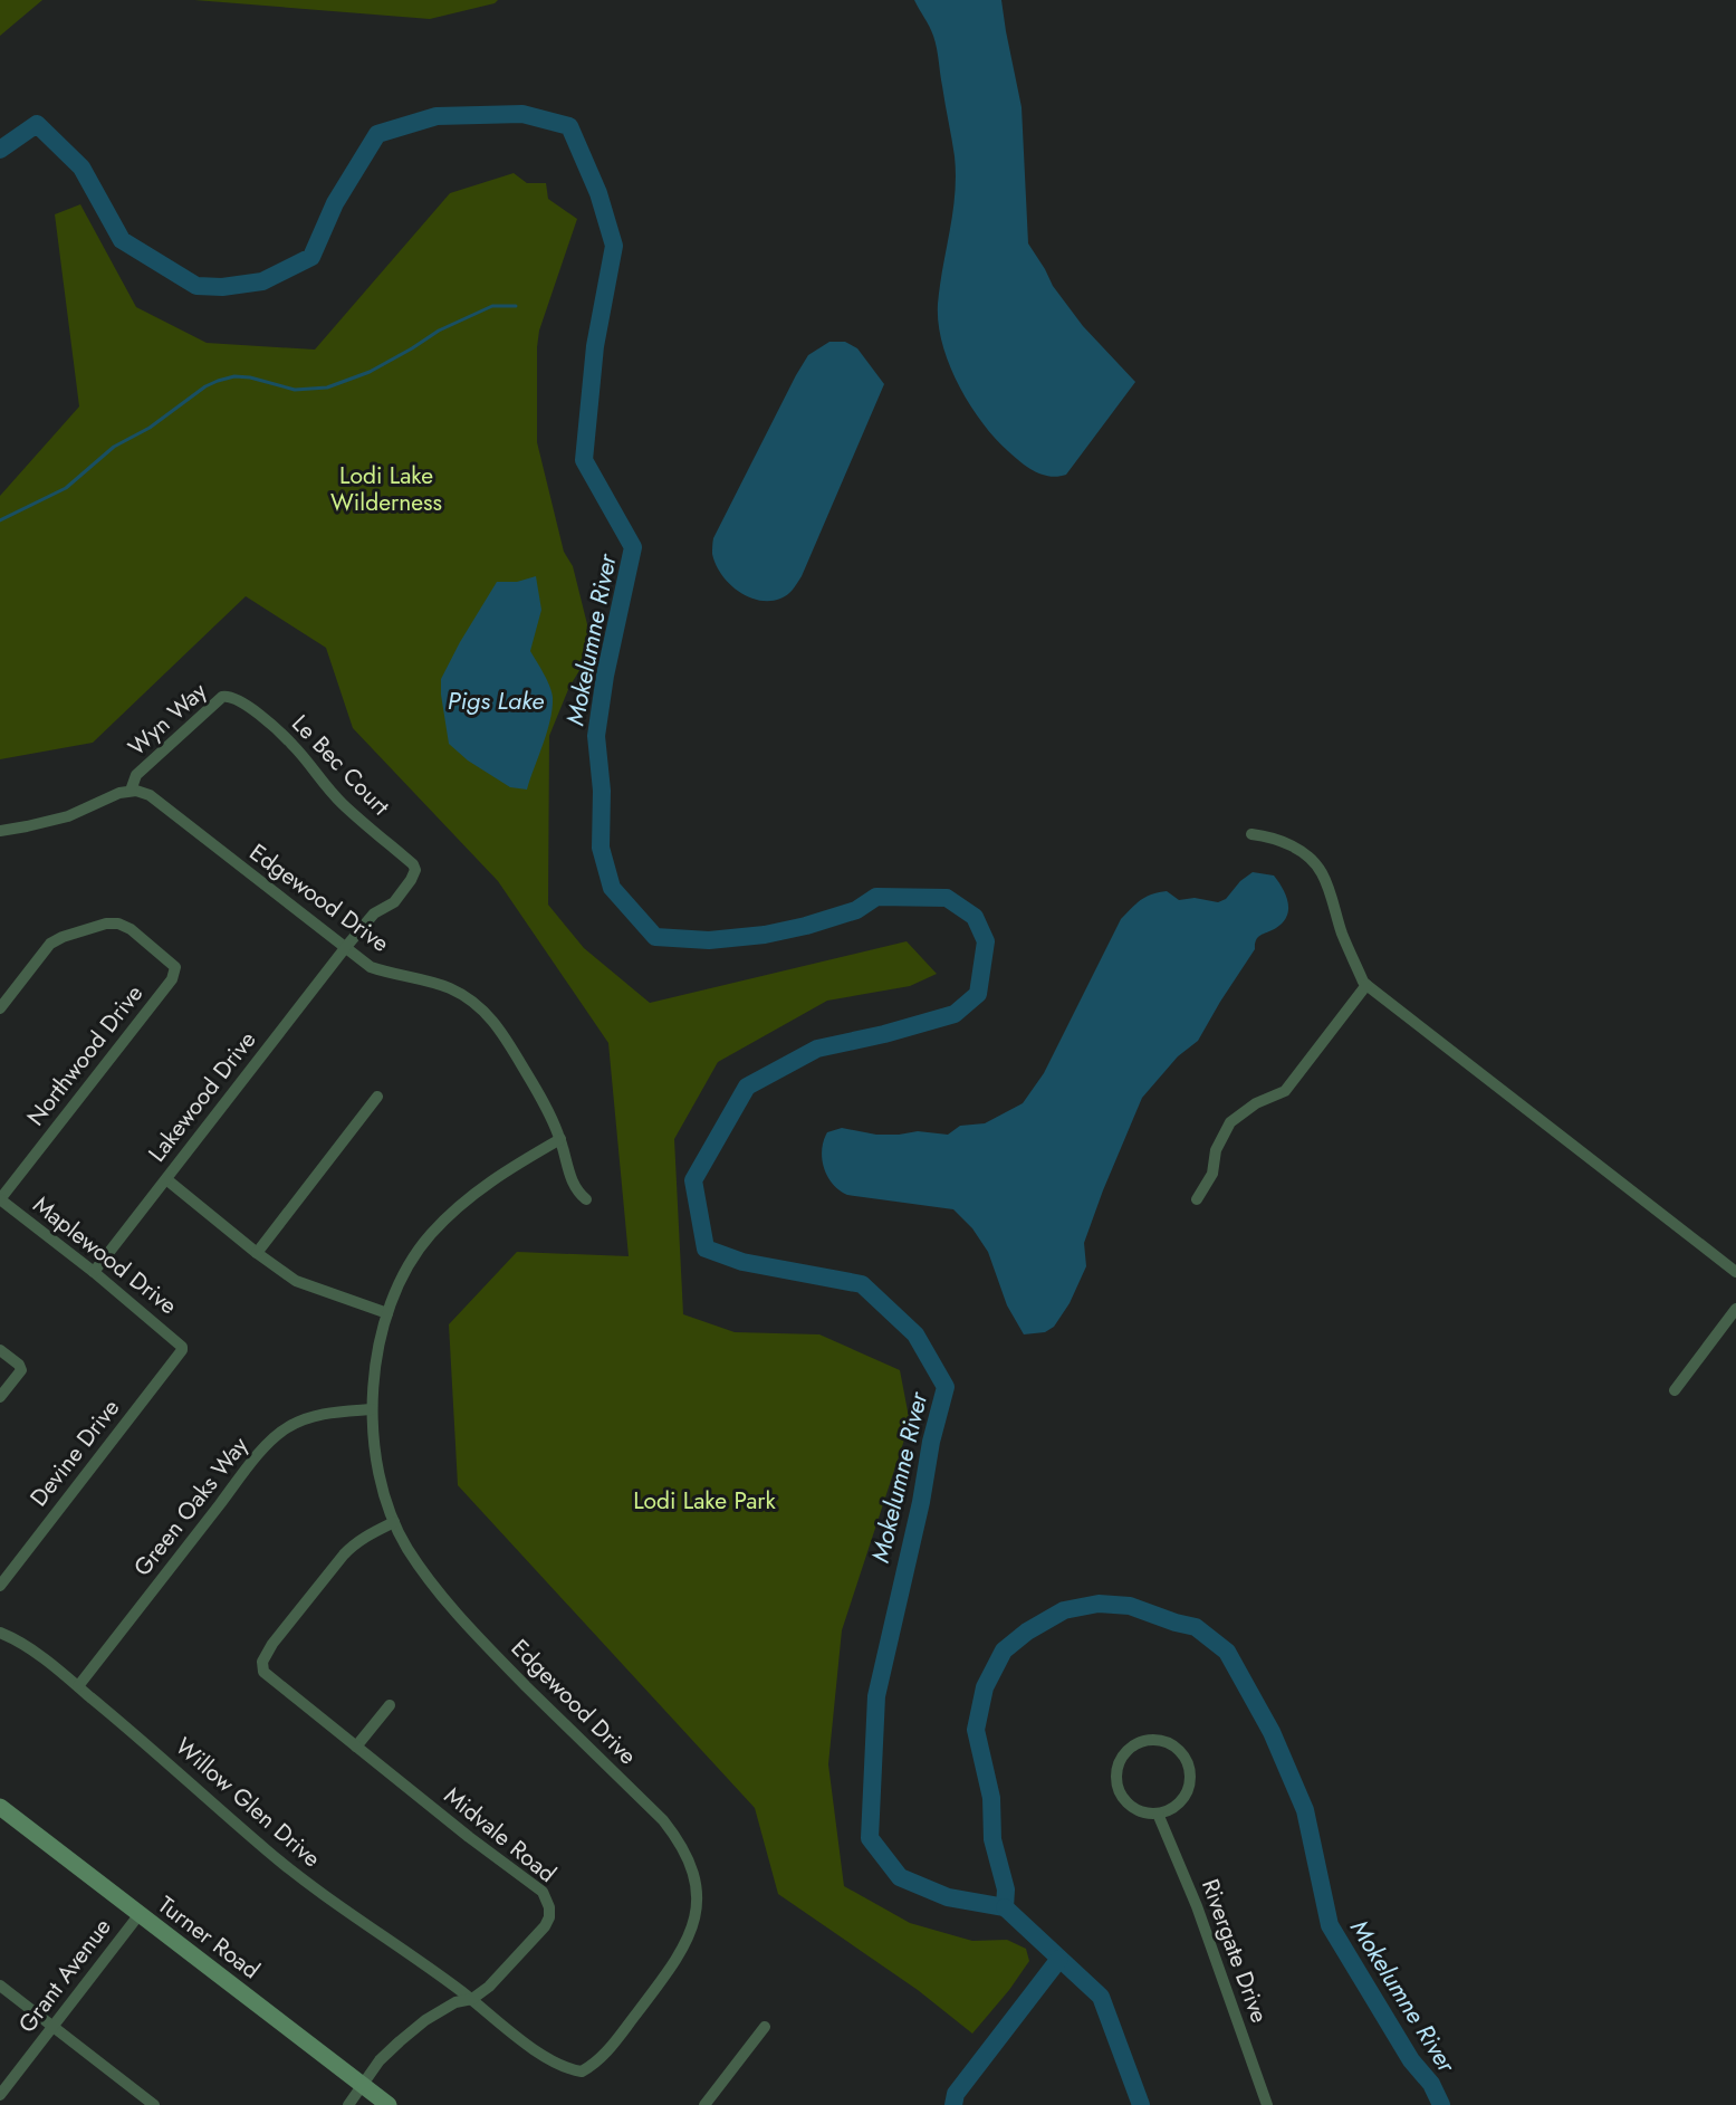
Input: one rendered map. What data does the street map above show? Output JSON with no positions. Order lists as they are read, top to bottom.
{
  "streets": {
    "main road": ["Turner Road"],
    "street": [
      "Wyn Way",
      "Le Bec Court",
      "Edgewood Drive",
      "Northwood Drive",
      "Lakewood Drive",
      "Maplewood Drive",
      "Devine Drive",
      "Green Oaks Way",
      "Willow Glen Drive",
      "Midvale Road",
      "Rivergate Drive",
      "Grant Avenue"
    ]
  },
  "crossings": [
    ["Wyn Way", "Le Bec Court"],
    ["Wyn Way", "Edgewood Drive"],
    ["Le Bec Court", "Edgewood Drive"],
    ["Le Bec Court", "Lakewood Drive"],
    ["Edgewood Drive", "Lakewood Drive"],
    ["Edgewood Drive", "Green Oaks Way"],
    ["Edgewood Drive", "Willow Glen Drive"],
    ["Edgewood Drive", "Midvale Road"],
    ["Northwood Drive", "Maplewood Drive"],
    ["Lakewood Drive", "Maplewood Drive"],
    ["Maplewood Drive", "Devine Drive"],
    ["Green Oaks Way", "Willow Glen Drive"],
    ["Willow Glen Drive", "Midvale Road"],
    ["Turner Road", "Grant Avenue"]
  ],
  "water": ["Mokelumne River", "Pigs Lake"],
  "parks": ["Lodi Lake Wilderness", "Lodi Lake Park"]
}
